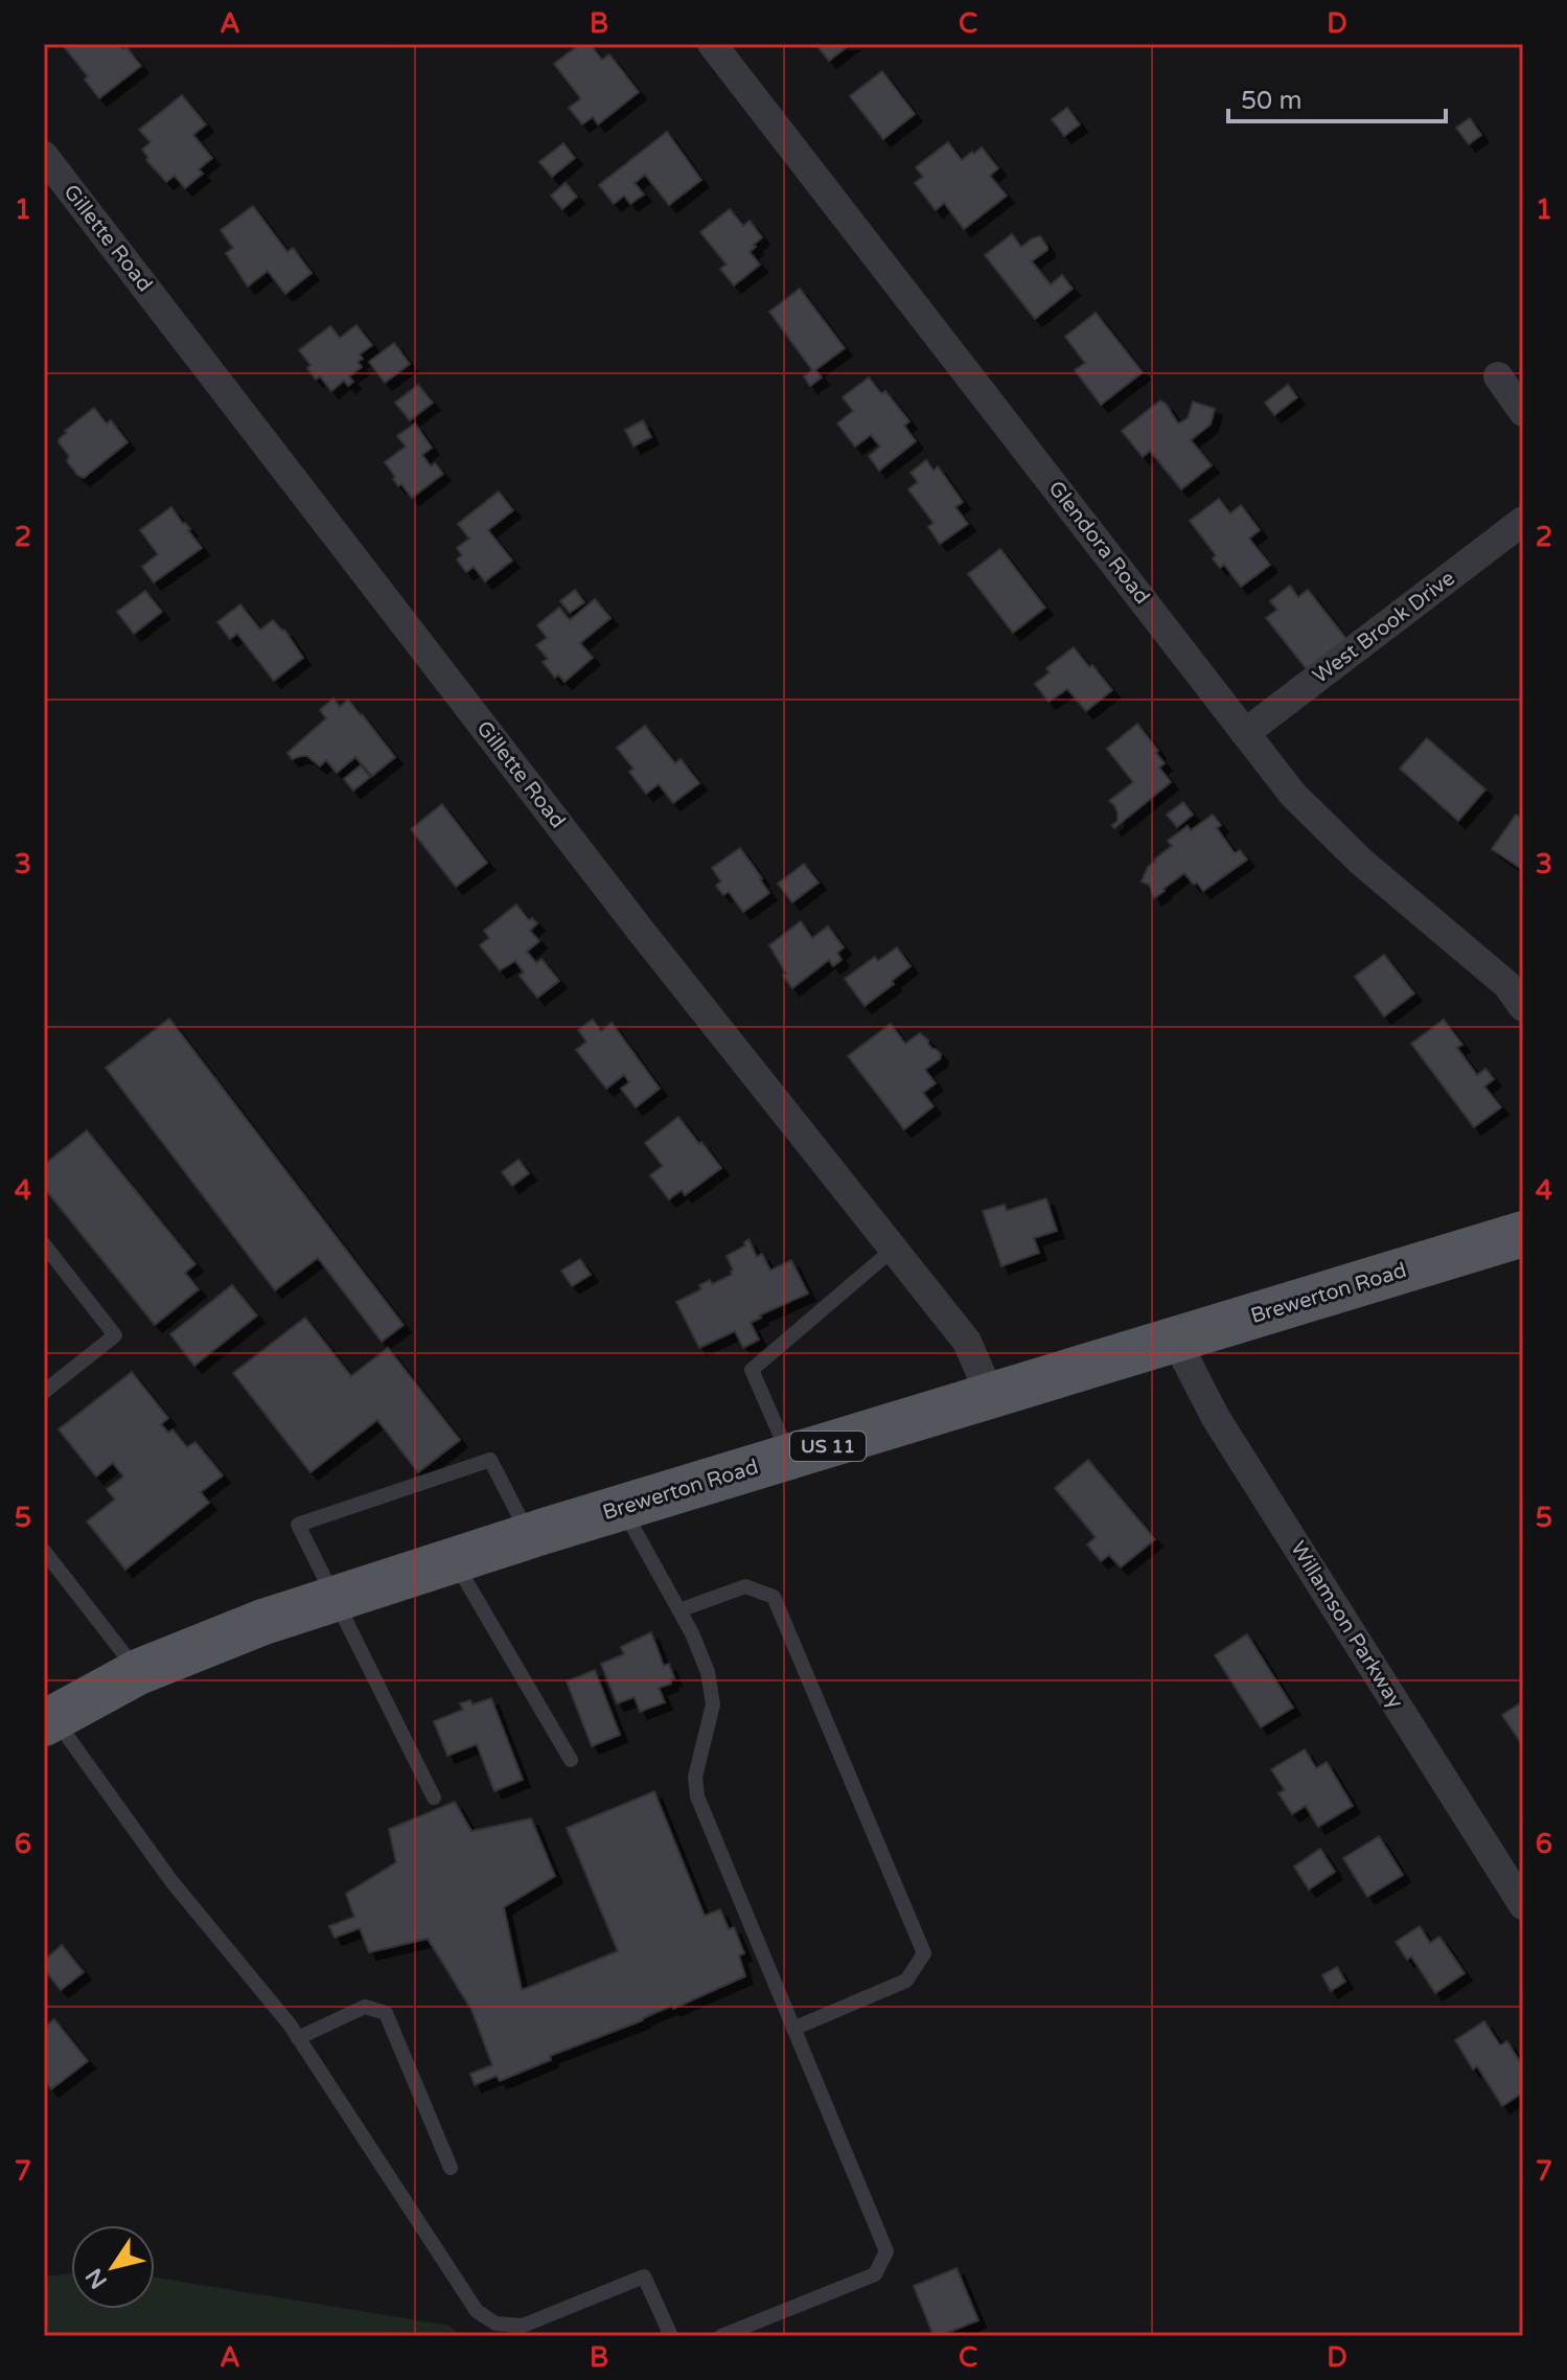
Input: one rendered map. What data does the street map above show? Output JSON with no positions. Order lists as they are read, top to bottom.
{
  "streets": {
    "main road": ["Brewerton Road", "US 11"],
    "street": [
      "Gillette Road",
      "Glendora Road",
      "West Brook Drive",
      "Willamson Parkway"
    ]
  },
  "crossings": [
    ["Gillette Road", "Brewerton Road"],
    ["Glendora Road", "West Brook Drive"],
    ["Brewerton Road", "Willamson Parkway"]
  ],
  "scale_bar": "50 m",
  "north": "bottom left",
  "grid": {
    "columns": [
      "A",
      "B",
      "C",
      "D"
    ],
    "rows": [
      "1",
      "2",
      "3",
      "4",
      "5",
      "6",
      "7"
    ]
  }
}
